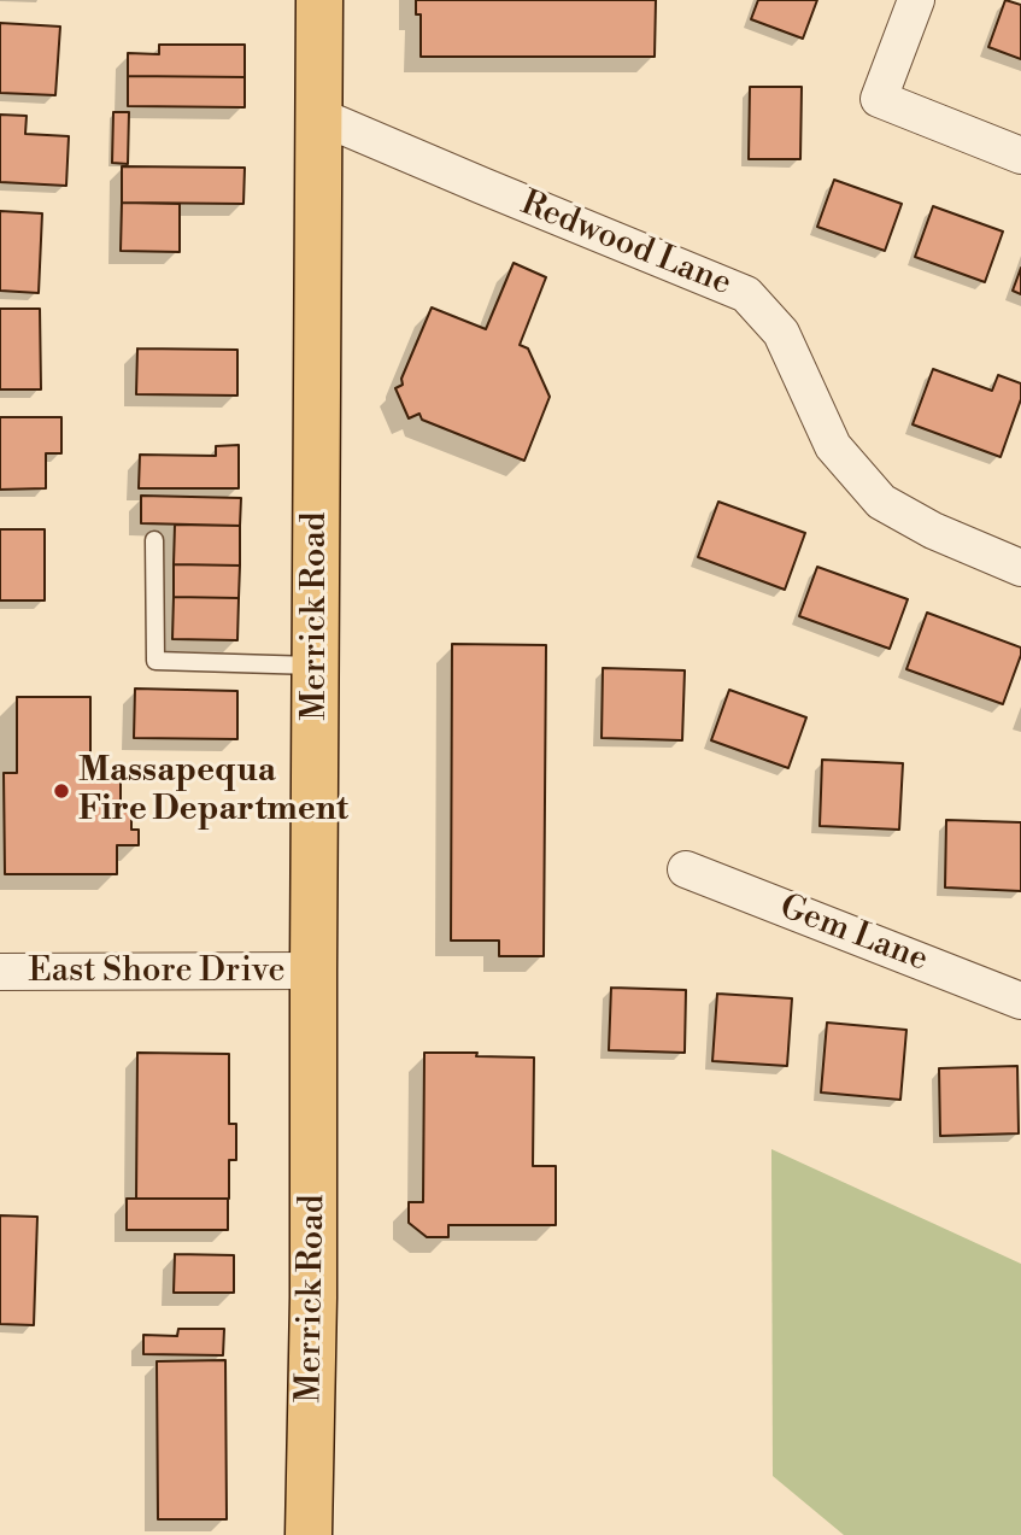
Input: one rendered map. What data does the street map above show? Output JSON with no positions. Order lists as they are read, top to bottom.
{
  "streets": {
    "main road": ["Merrick Road"],
    "street": ["Redwood Lane", "Gem Lane", "East Shore Drive"]
  },
  "crossings": [
    ["Redwood Lane", "Merrick Road"],
    ["Merrick Road", "East Shore Drive"]
  ],
  "places": ["Massapequa Fire Department"]
}
